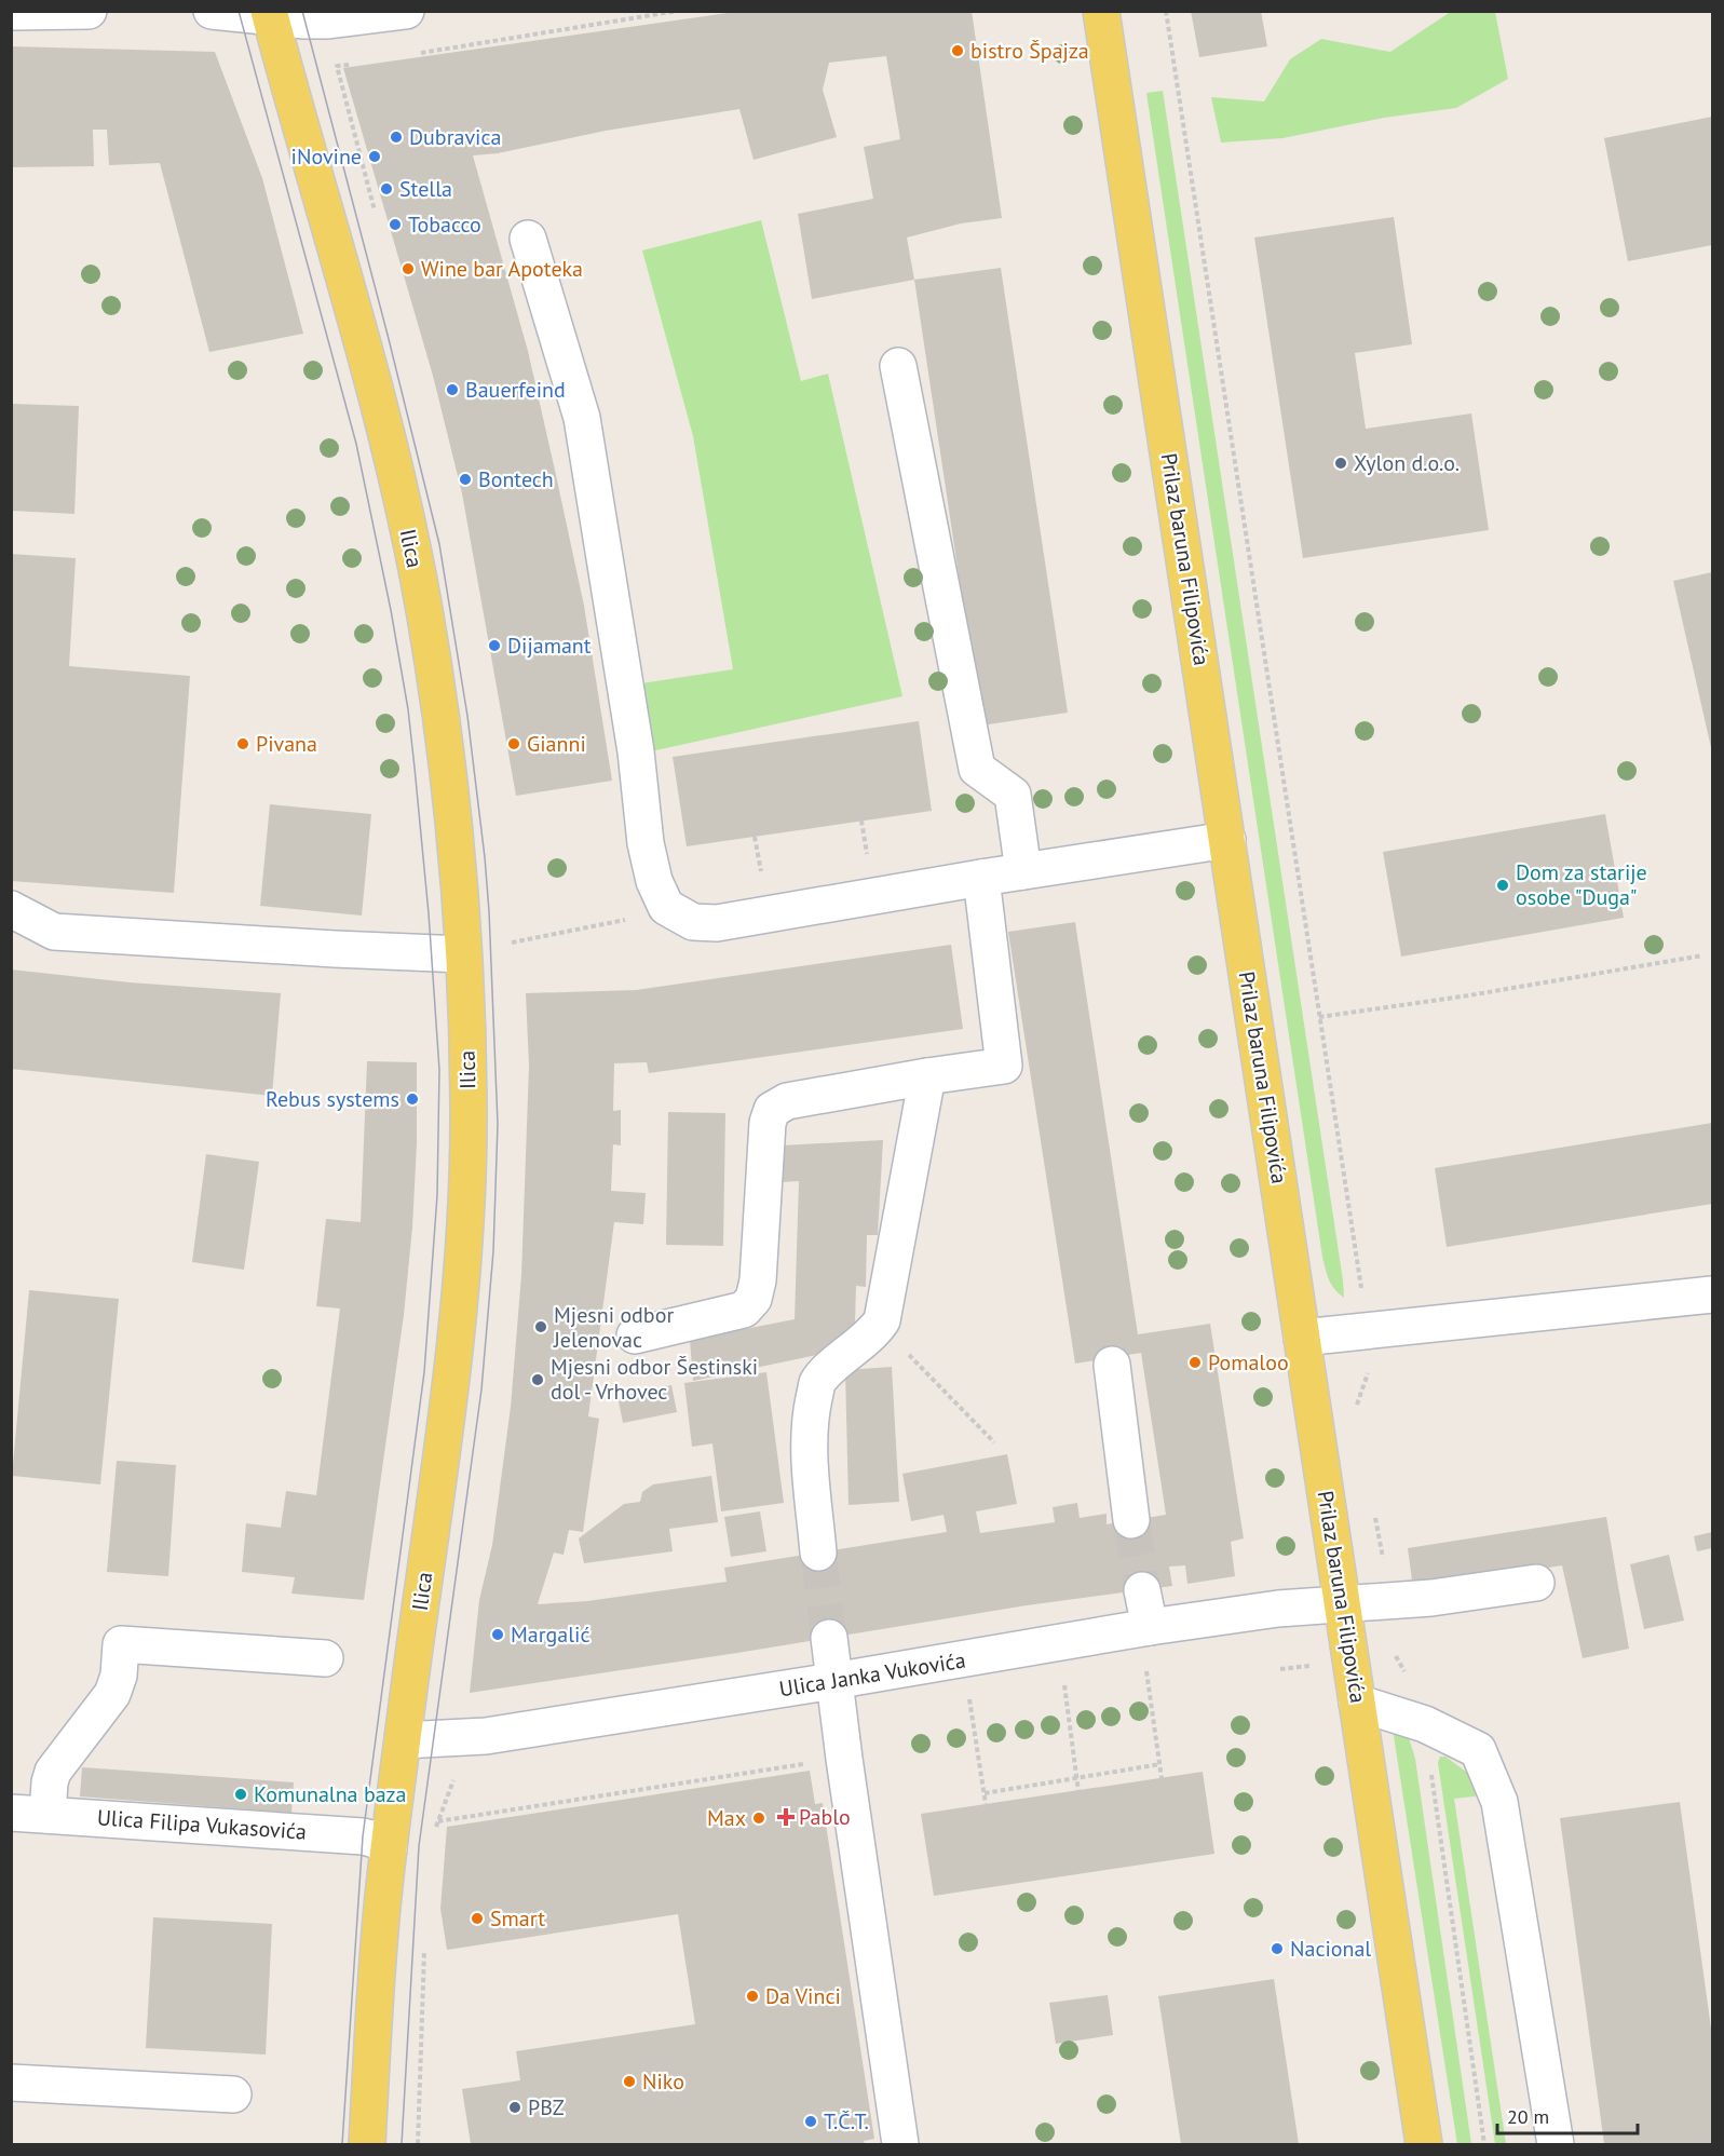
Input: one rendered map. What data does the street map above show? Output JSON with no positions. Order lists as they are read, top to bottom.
{
  "streets": {
    "main road": ["Ilica", "Prilaz baruna Filipovića"],
    "street": ["Ulica Janka Vukovića", "Ulica Filipa Vukasovića"]
  },
  "crossings": [
    ["Ilica", "Ulica Janka Vukovića"],
    ["Ilica", "Ulica Filipa Vukasovića"],
    ["Prilaz baruna Filipovića", "Ulica Janka Vukovića"]
  ],
  "places": {
    "other": [
      "bistro Špajza",
      "Dubravica",
      "iNovine",
      "Stella",
      "Tobacco",
      "Wine bar Apoteka",
      "Bauerfeind",
      "Xylon d.o.o.",
      "Bontech",
      "Dijamant",
      "Pivana",
      "Gianni",
      "Dom za starije osobe \"Duga\"",
      "Rebus systems",
      "Mjesni odbor Jelenovac",
      "Pomaloo",
      "Mjesni odbor Šestinski dol - Vrhovec",
      "Margalić",
      "Komunalna baza",
      "Max",
      "Smart",
      "Nacional",
      "Da Vinci",
      "Niko",
      "PBZ",
      "T.Č.T."
    ],
    "health": ["Pablo"]
  },
  "scale_bar": "20 m"
}
